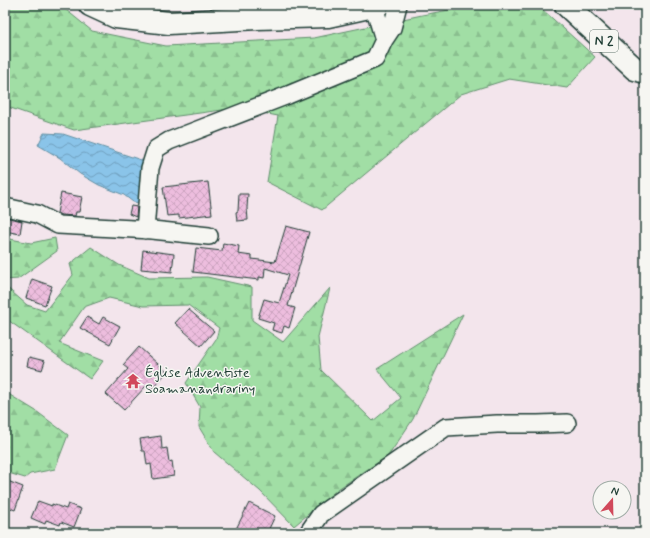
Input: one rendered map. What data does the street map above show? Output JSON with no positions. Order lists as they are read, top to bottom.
{
  "streets": {
    "main road": ["N 2"]
  },
  "places": {
    "temple": ["Église Adventiste Soamanandrariny"]
  },
  "north": "top"
}
